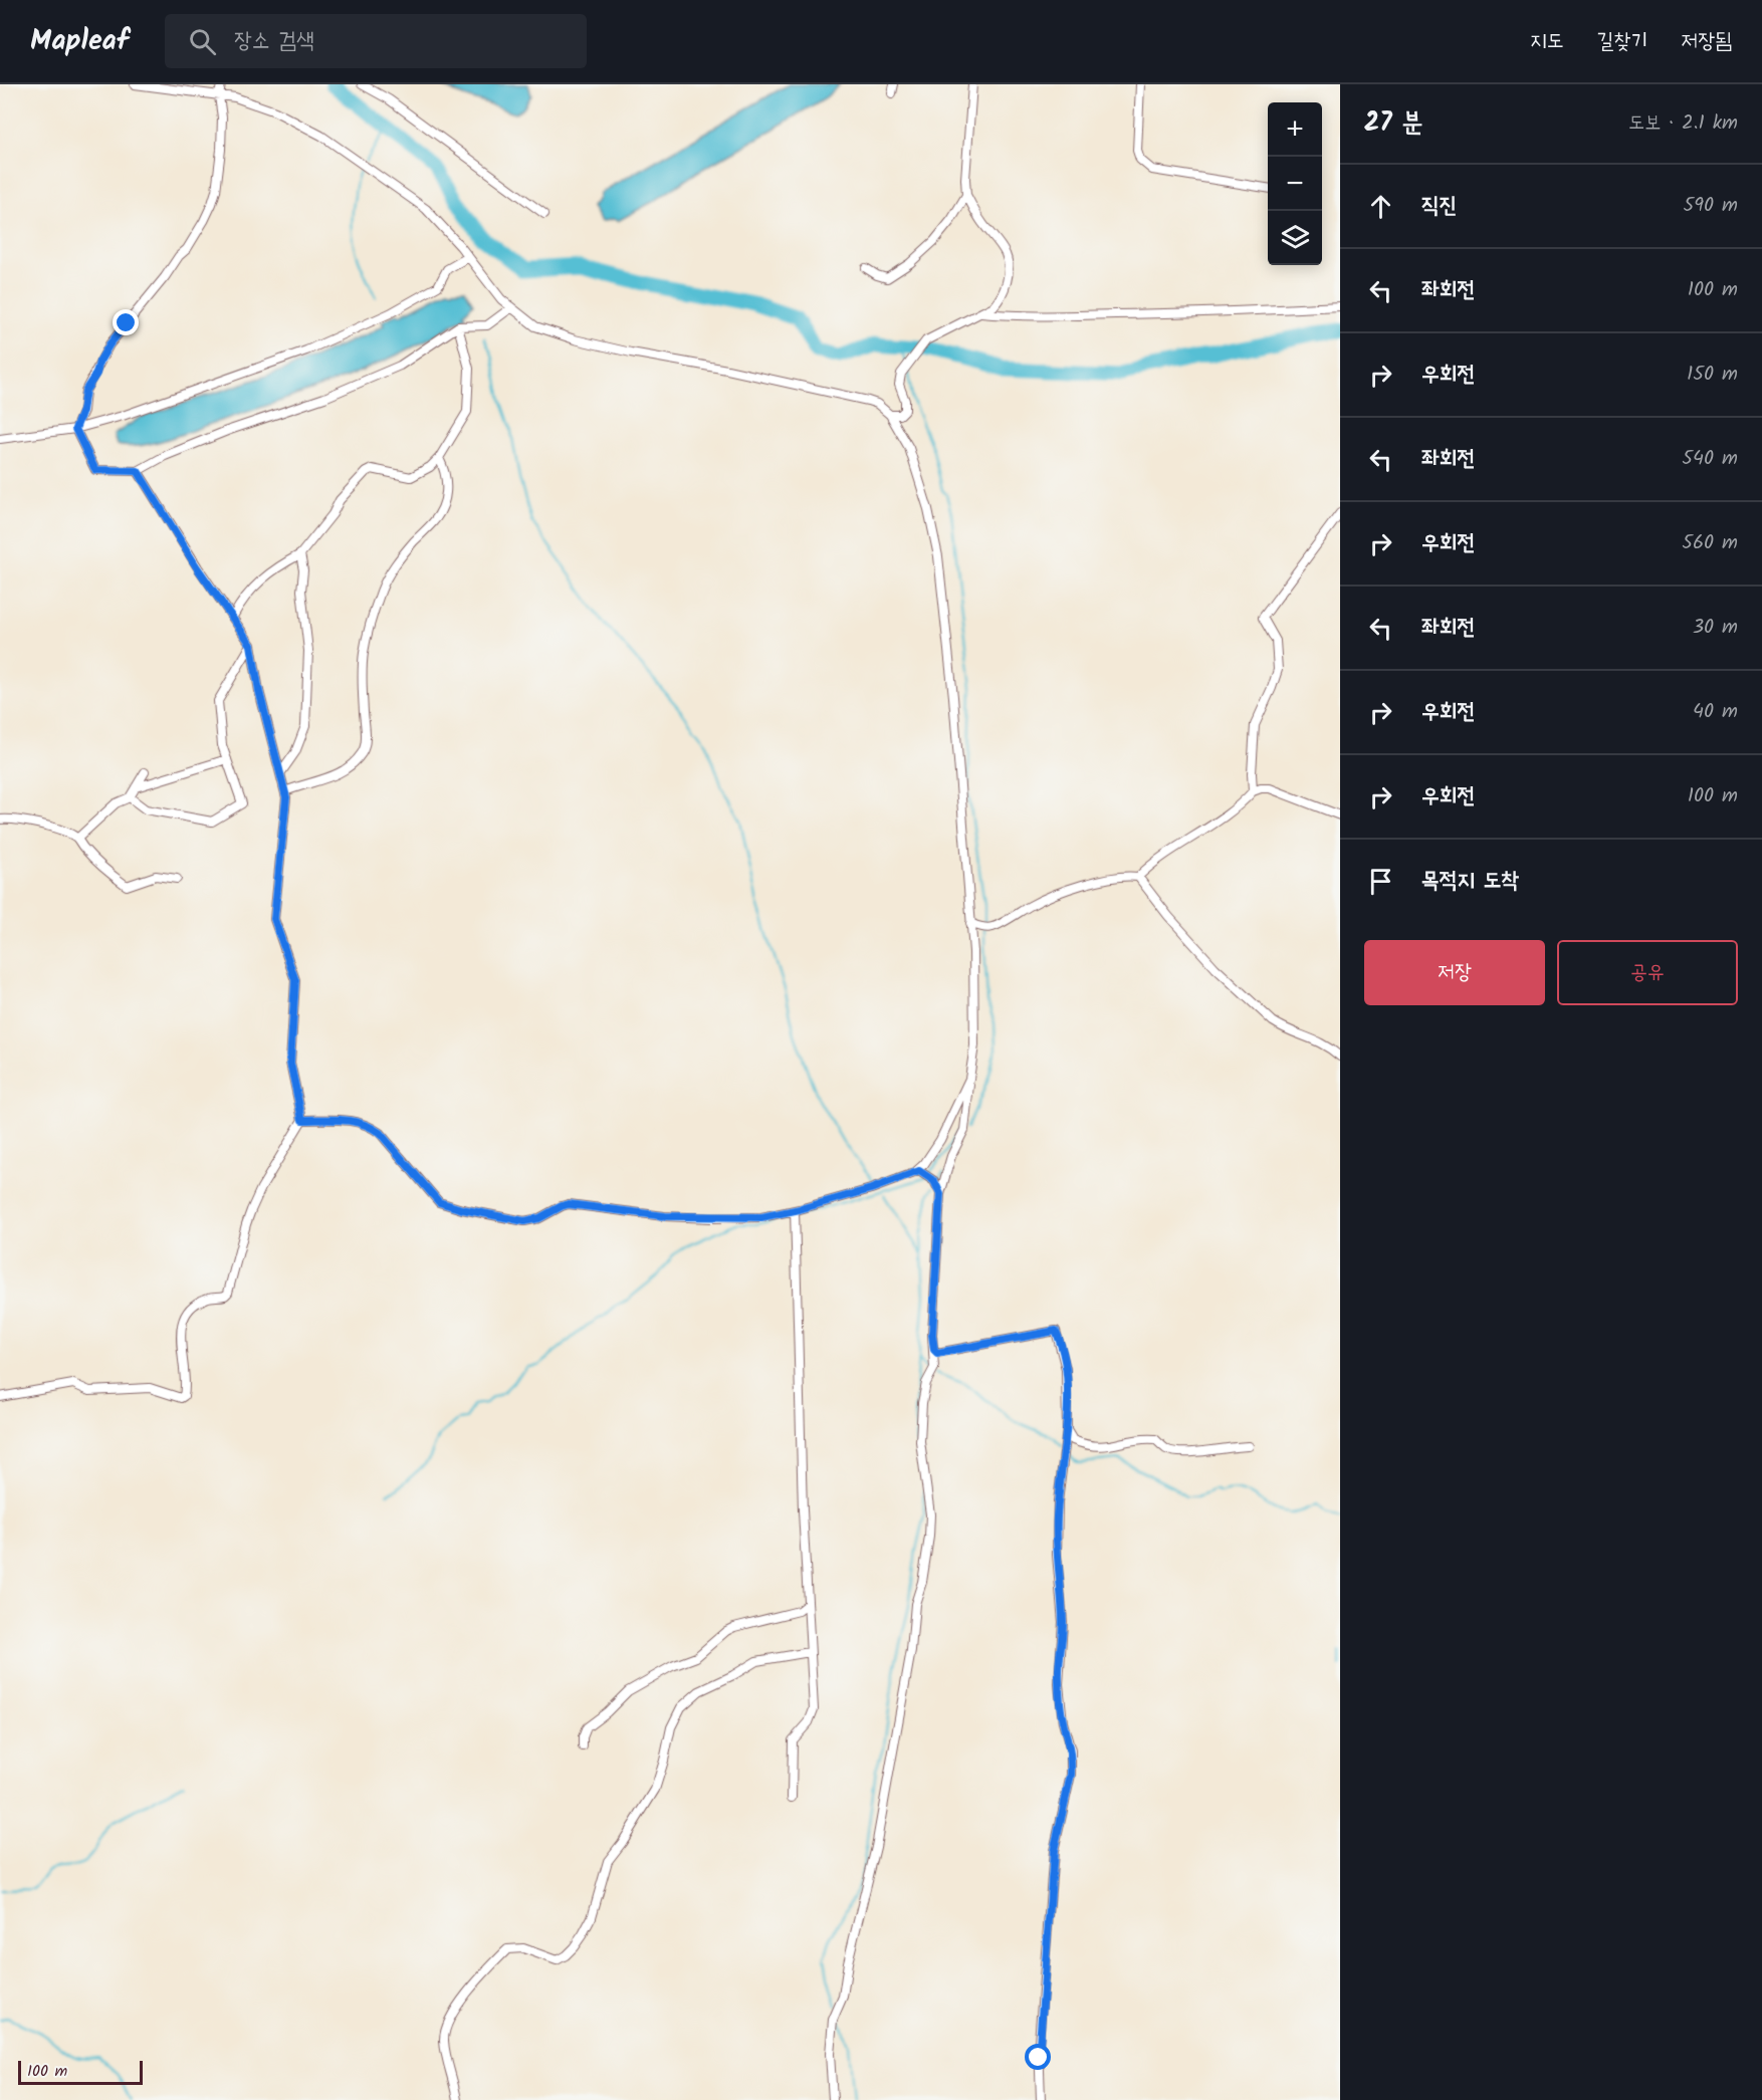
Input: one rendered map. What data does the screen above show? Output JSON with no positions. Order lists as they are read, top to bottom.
{
  "scale_bar": "100 m",
  "page": {
    "header": "Mapleaf",
    "search": "장소 검색",
    "nav": ["지도", "길찾기", "저장됨"],
    "heading": ["27 분", "도보 · 2.1 km"],
    "map_buttons": ["+", "−"],
    "list": [
      ["직진", "590 m"],
      ["좌회전", "100 m"],
      ["우회전", "150 m"],
      ["좌회전", "540 m"],
      ["우회전", "560 m"],
      ["좌회전", "30 m"],
      ["우회전", "40 m"],
      ["우회전", "100 m"],
      "목적지 도착"
    ],
    "buttons": ["저장", "공유"],
    "scale": "100 m"
  }
}
